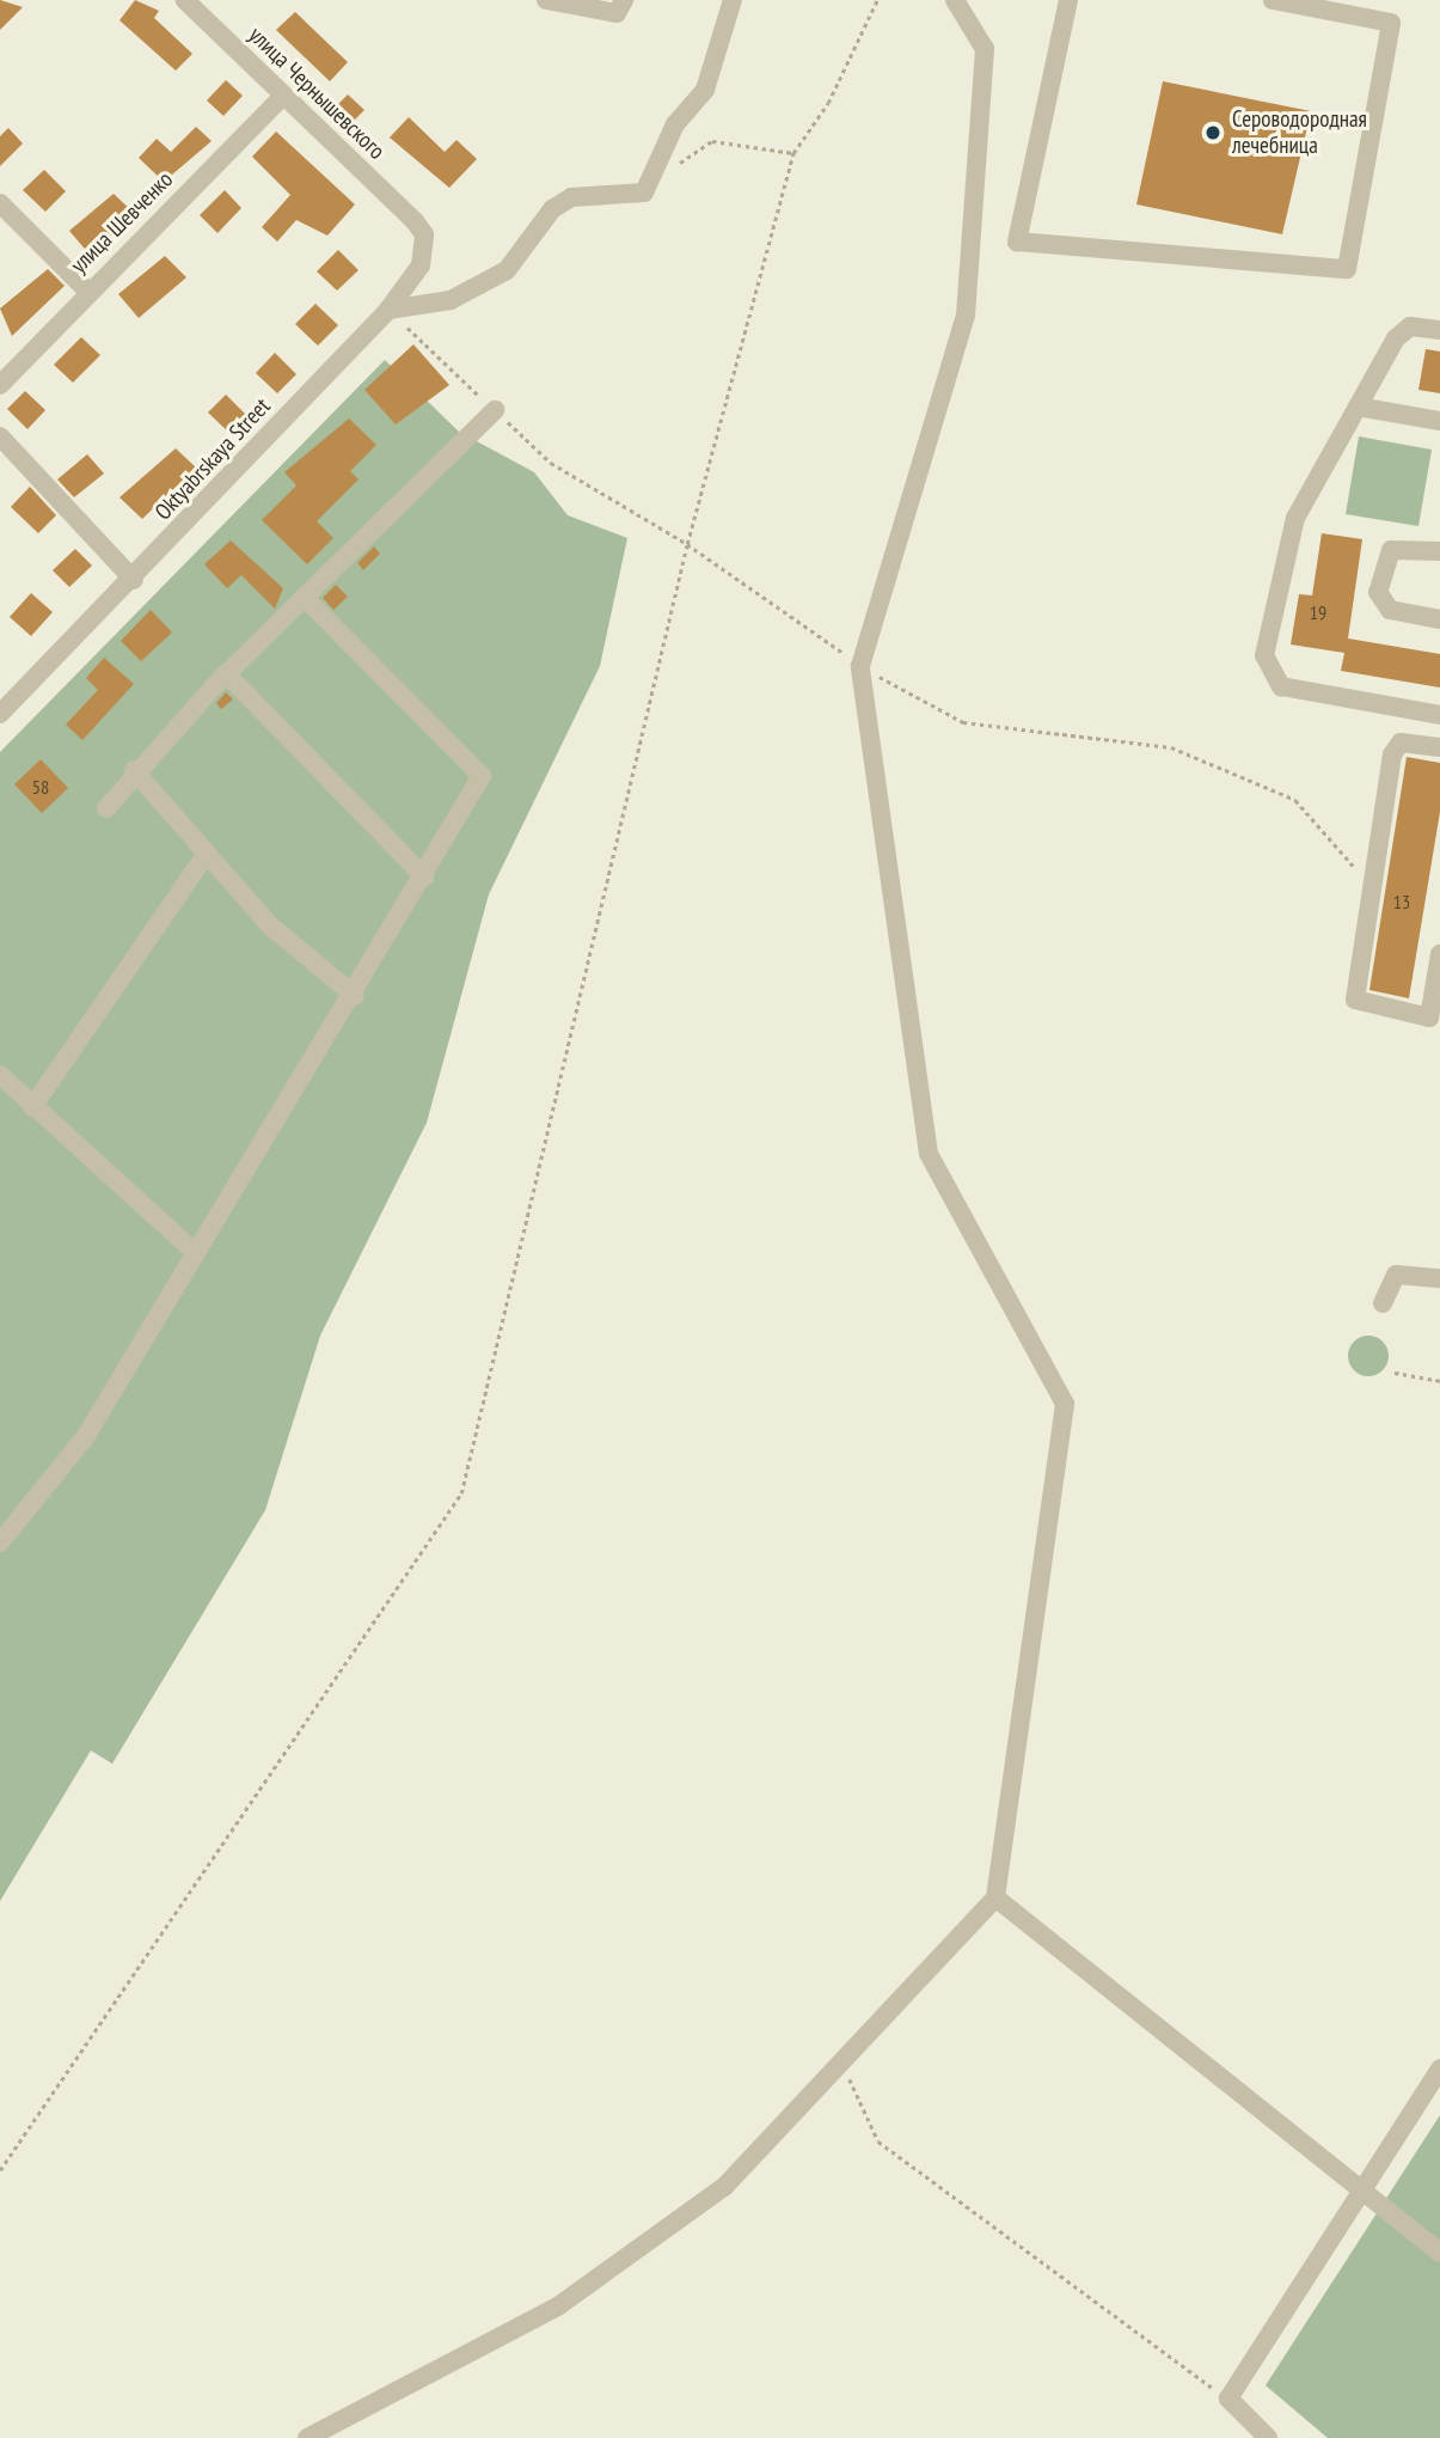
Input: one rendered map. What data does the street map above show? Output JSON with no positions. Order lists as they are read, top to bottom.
{
  "streets": {
    "street": ["улица Чернышевского", "улица Шевченко", "Oktyabrskaya Street"]
  },
  "crossings": [
    ["улица Чернышевского", "улица Шевченко"],
    ["улица Чернышевского", "Oktyabrskaya Street"]
  ],
  "places": ["Сероводородная лечебница"],
  "house_numbers": ["19", "58", "13"]
}
